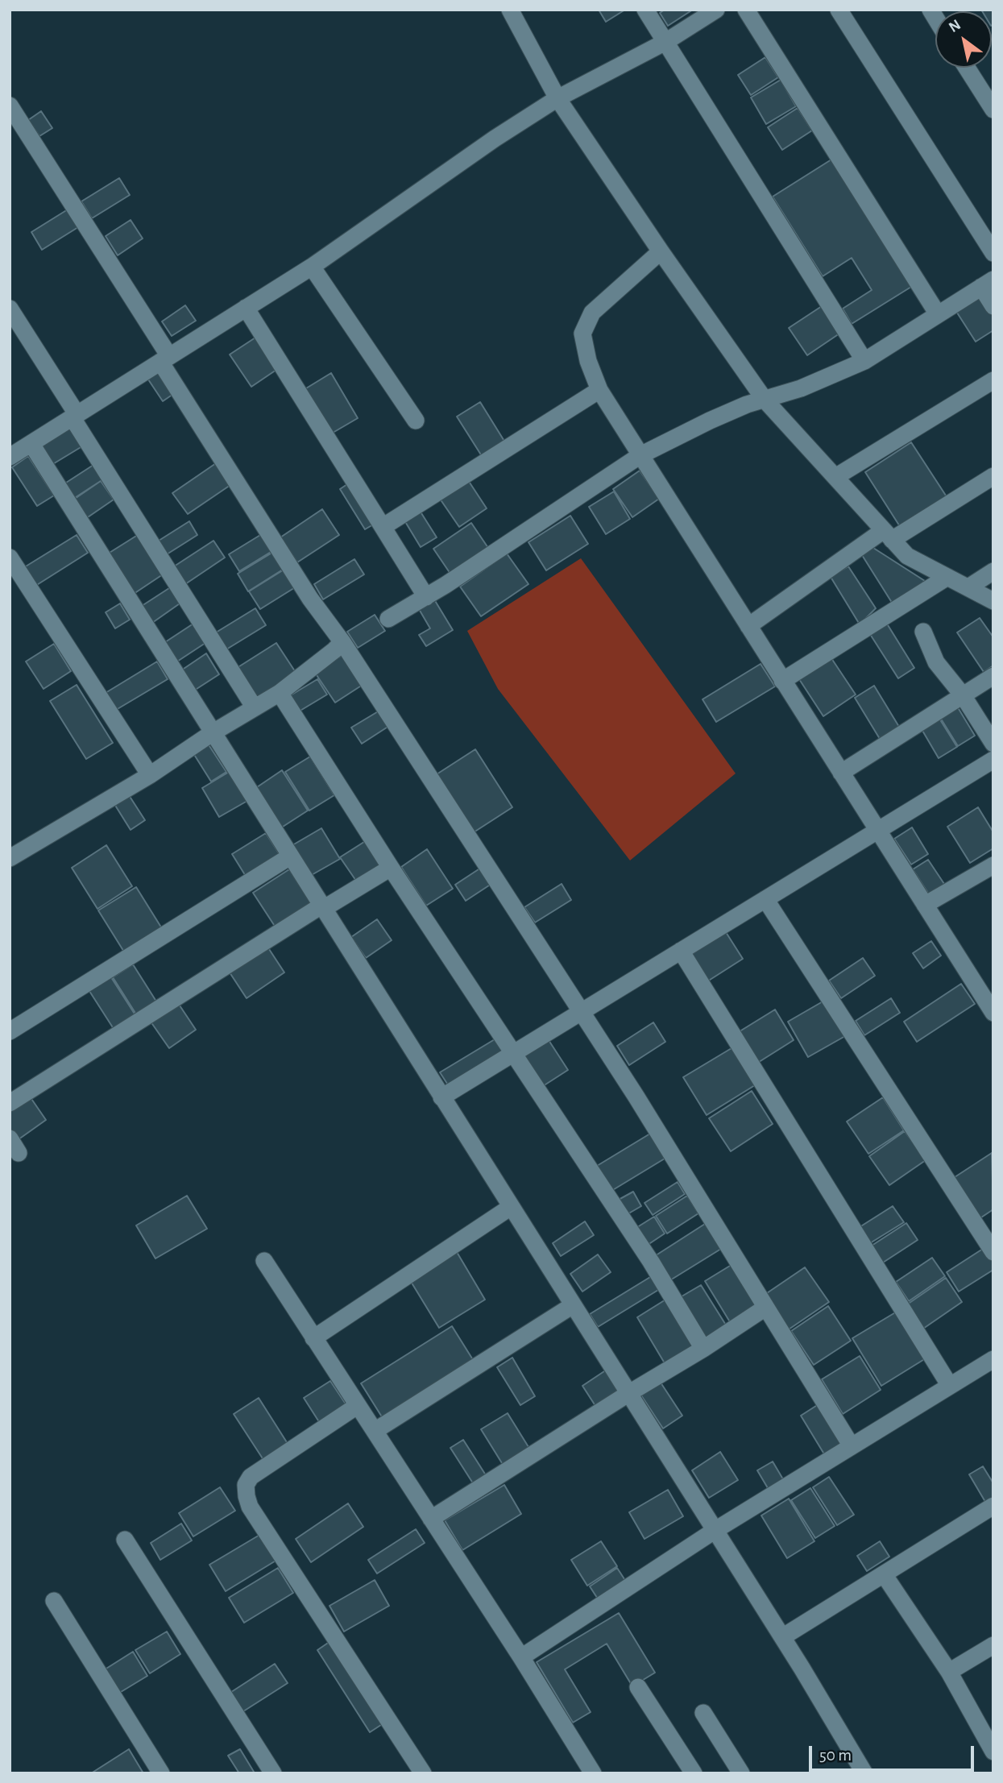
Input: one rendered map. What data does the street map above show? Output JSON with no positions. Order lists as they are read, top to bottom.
{
  "scale_bar": "50 m",
  "north": "top left"
}
